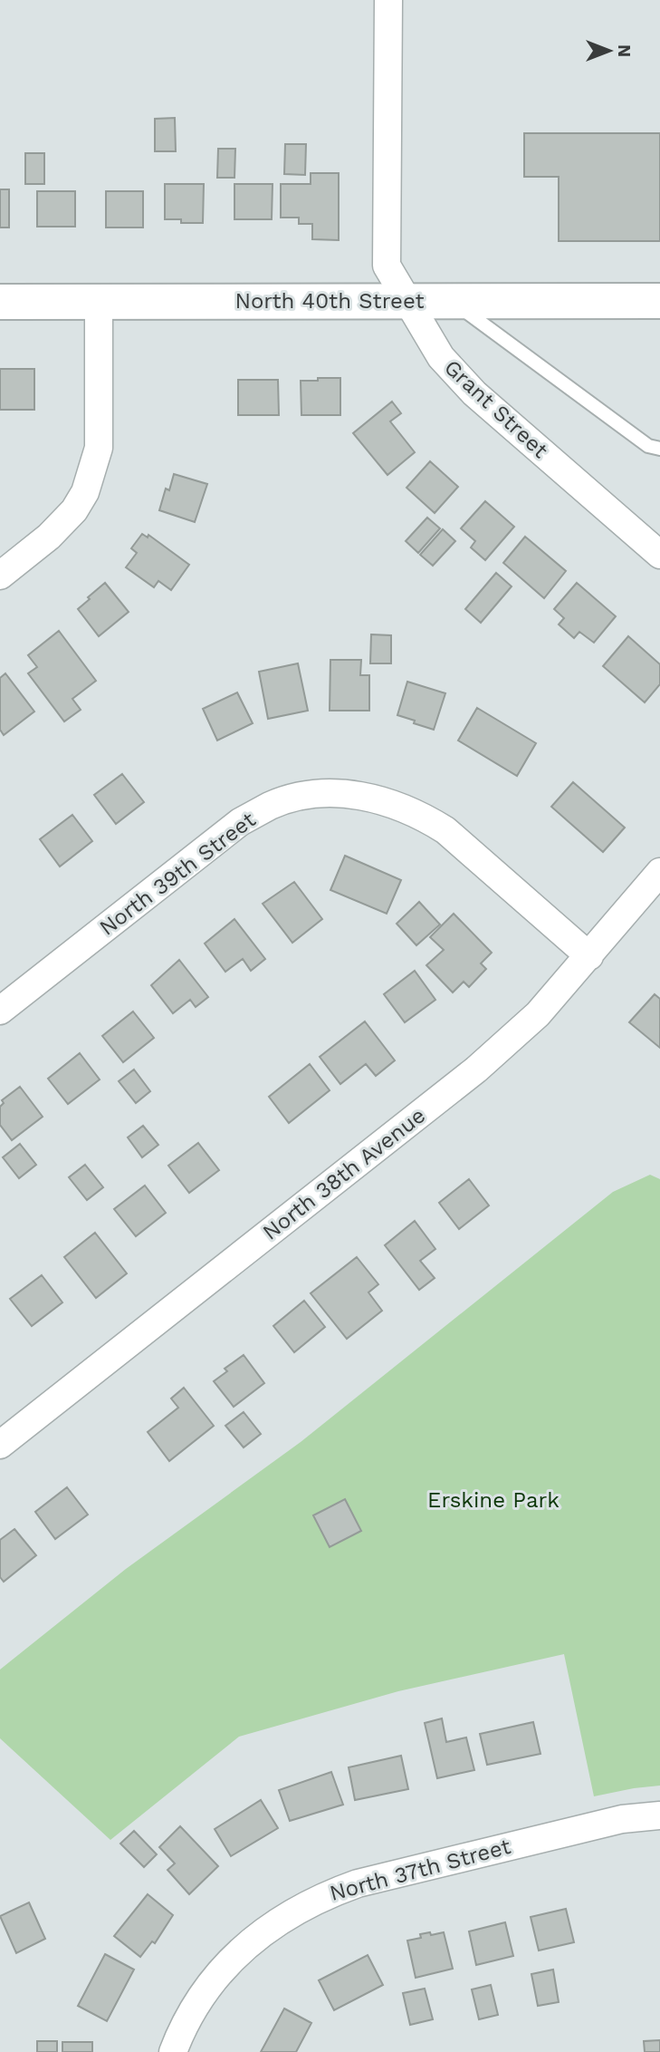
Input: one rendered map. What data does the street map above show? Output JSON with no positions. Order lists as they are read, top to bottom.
{
  "streets": {
    "street": [
      "North 40th Street",
      "Grant Street",
      "North 39th Street",
      "North 38th Avenue",
      "North 37th Street"
    ]
  },
  "crossings": [
    ["North 40th Street", "Grant Street"],
    ["North 39th Street", "North 38th Avenue"]
  ],
  "parks": ["Erskine Park"],
  "north": "right"
}
